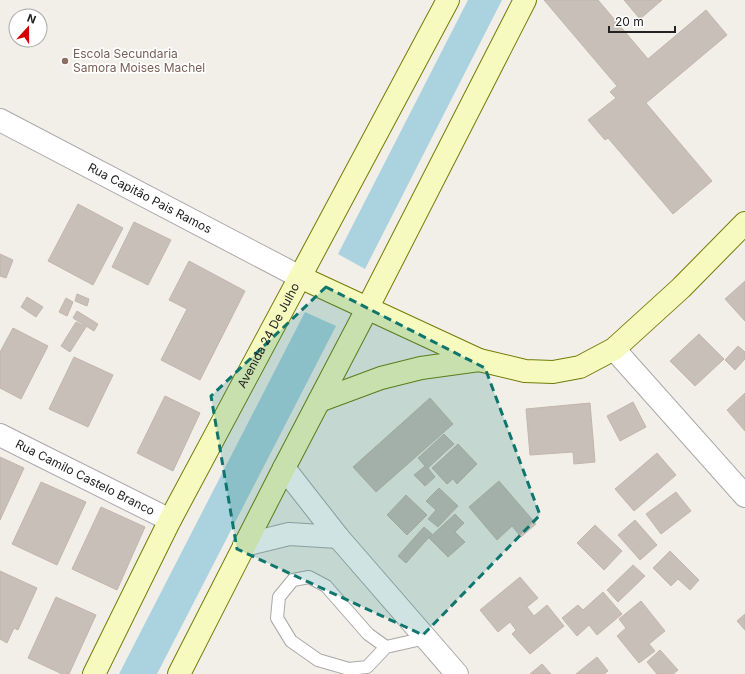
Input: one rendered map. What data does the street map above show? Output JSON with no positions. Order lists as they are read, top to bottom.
{
  "streets": {
    "street": ["Rua Capitão Pais Ramos", "Avenida 24 De Julho", "Rua Camilo Castelo Branco"]
  },
  "crossings": [
    ["Rua Capitão Pais Ramos", "Avenida 24 De Julho"],
    ["Avenida 24 De Julho", "Rua Camilo Castelo Branco"]
  ],
  "places": ["Escola Secundaria Samora Moises Machel"],
  "scale_bar": "20 m",
  "north": "top"
}
